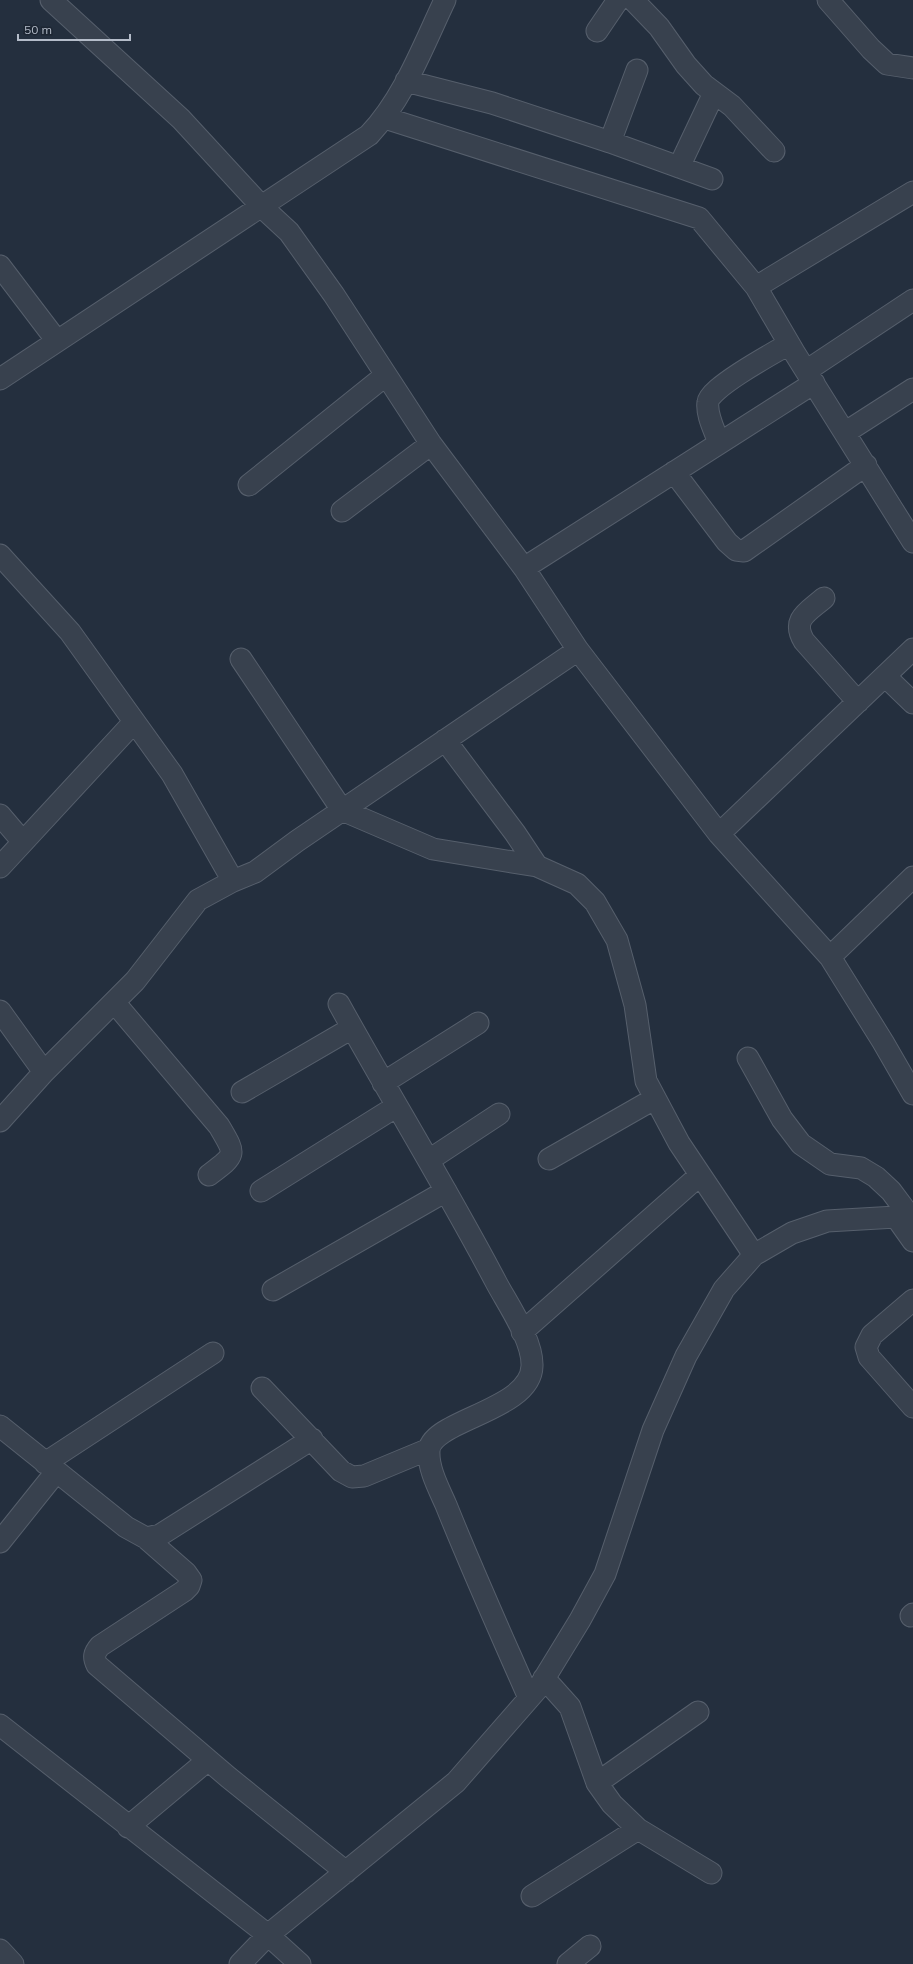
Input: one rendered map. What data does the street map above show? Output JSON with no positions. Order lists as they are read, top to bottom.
{
  "scale_bar": "50 m"
}
